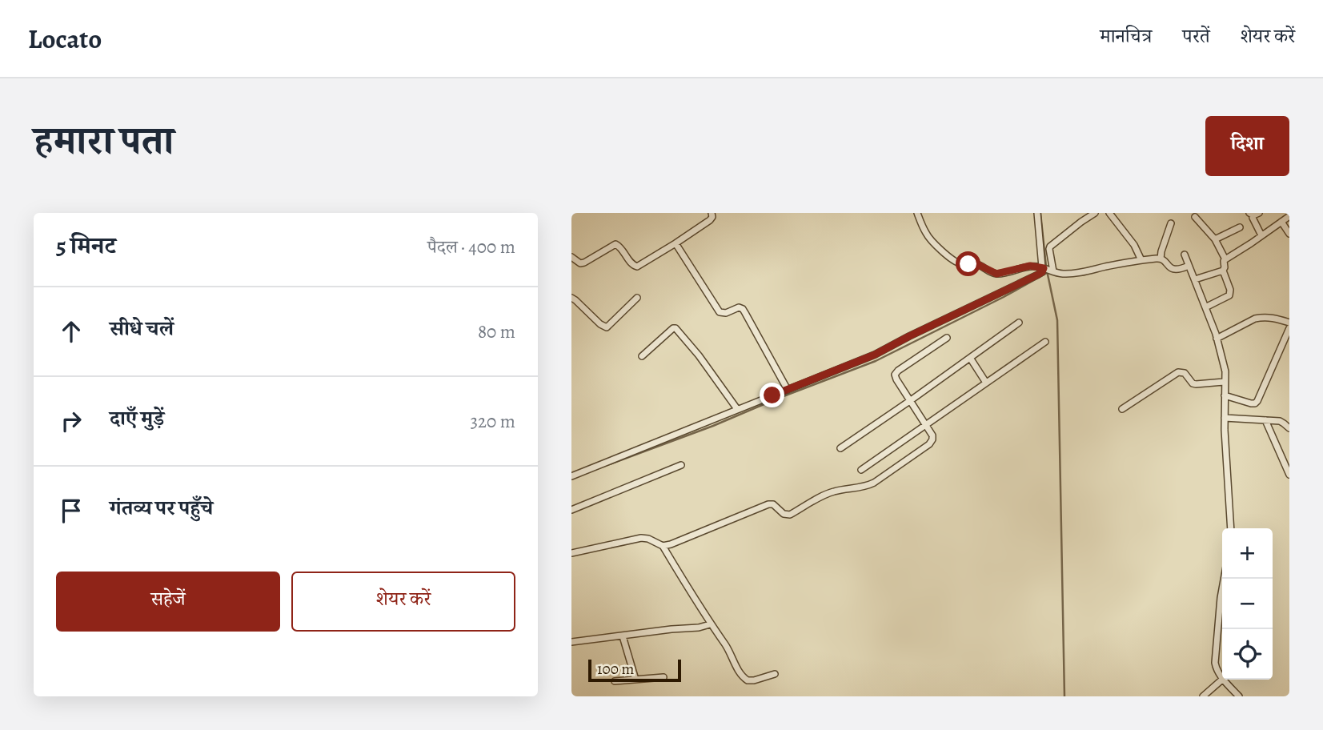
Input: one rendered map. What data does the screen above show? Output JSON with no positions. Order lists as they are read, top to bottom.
{
  "scale_bar": "100 m",
  "page": {
    "header": "Locato",
    "nav": ["मानचित्र", "परतें", "शेयर करें"],
    "title": "हमारा पता",
    "buttons": [
      "दिशा",
      ["सहेजें", "शेयर करें"]
    ],
    "heading": ["5 मिनट", "पैदल · 400 m"],
    "list": [
      ["सीधे चलें", "80 m"],
      ["दाएँ मुड़ें", "320 m"],
      "गंतव्य पर पहुँचे"
    ],
    "map_buttons": ["+", "−"],
    "scale": "100 m"
  }
}
